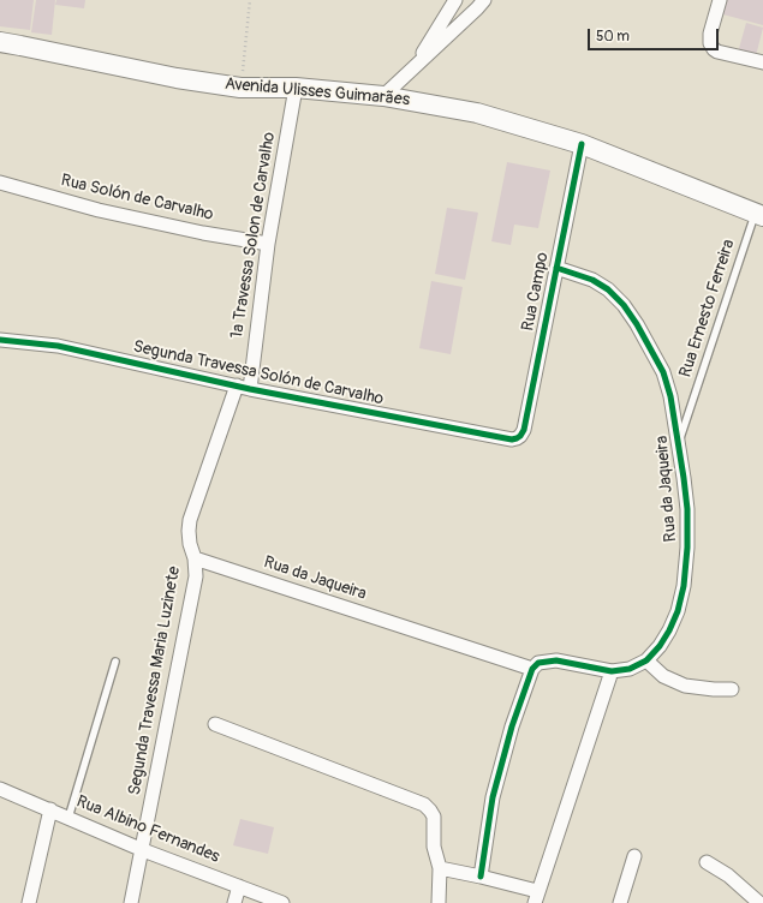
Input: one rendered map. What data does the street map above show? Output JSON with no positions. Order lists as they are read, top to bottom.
{
  "streets": {
    "main road": ["Avenida Ulisses Guimarães"],
    "street": [
      "Rua Solón de Carvalho",
      "1ª Travessa Solon de Carvalho",
      "Rua Campo",
      "Segunda Travessa Solón de Carvalho",
      "Rua da Jaqueira",
      "Segunda Travessa Maria Luzinete",
      "Rua Albino Fernandes"
    ],
    "lane": ["Rua Ernesto Ferreira"]
  },
  "crossings": [
    ["Avenida Ulisses Guimarães", "1ª Travessa Solon de Carvalho"],
    ["Avenida Ulisses Guimarães", "Rua Campo"],
    ["Avenida Ulisses Guimarães", "Rua Ernesto Ferreira"],
    ["Rua Solón de Carvalho", "1ª Travessa Solon de Carvalho"],
    ["1ª Travessa Solon de Carvalho", "Segunda Travessa Solón de Carvalho"],
    ["Rua Campo", "Segunda Travessa Solón de Carvalho"],
    ["Rua Campo", "Rua da Jaqueira"],
    ["Rua Ernesto Ferreira", "Rua da Jaqueira"],
    ["Segunda Travessa Solón de Carvalho", "Segunda Travessa Maria Luzinete"],
    ["Rua da Jaqueira", "Segunda Travessa Maria Luzinete"],
    ["Segunda Travessa Maria Luzinete", "Rua Albino Fernandes"]
  ],
  "scale_bar": "50 m"
}
